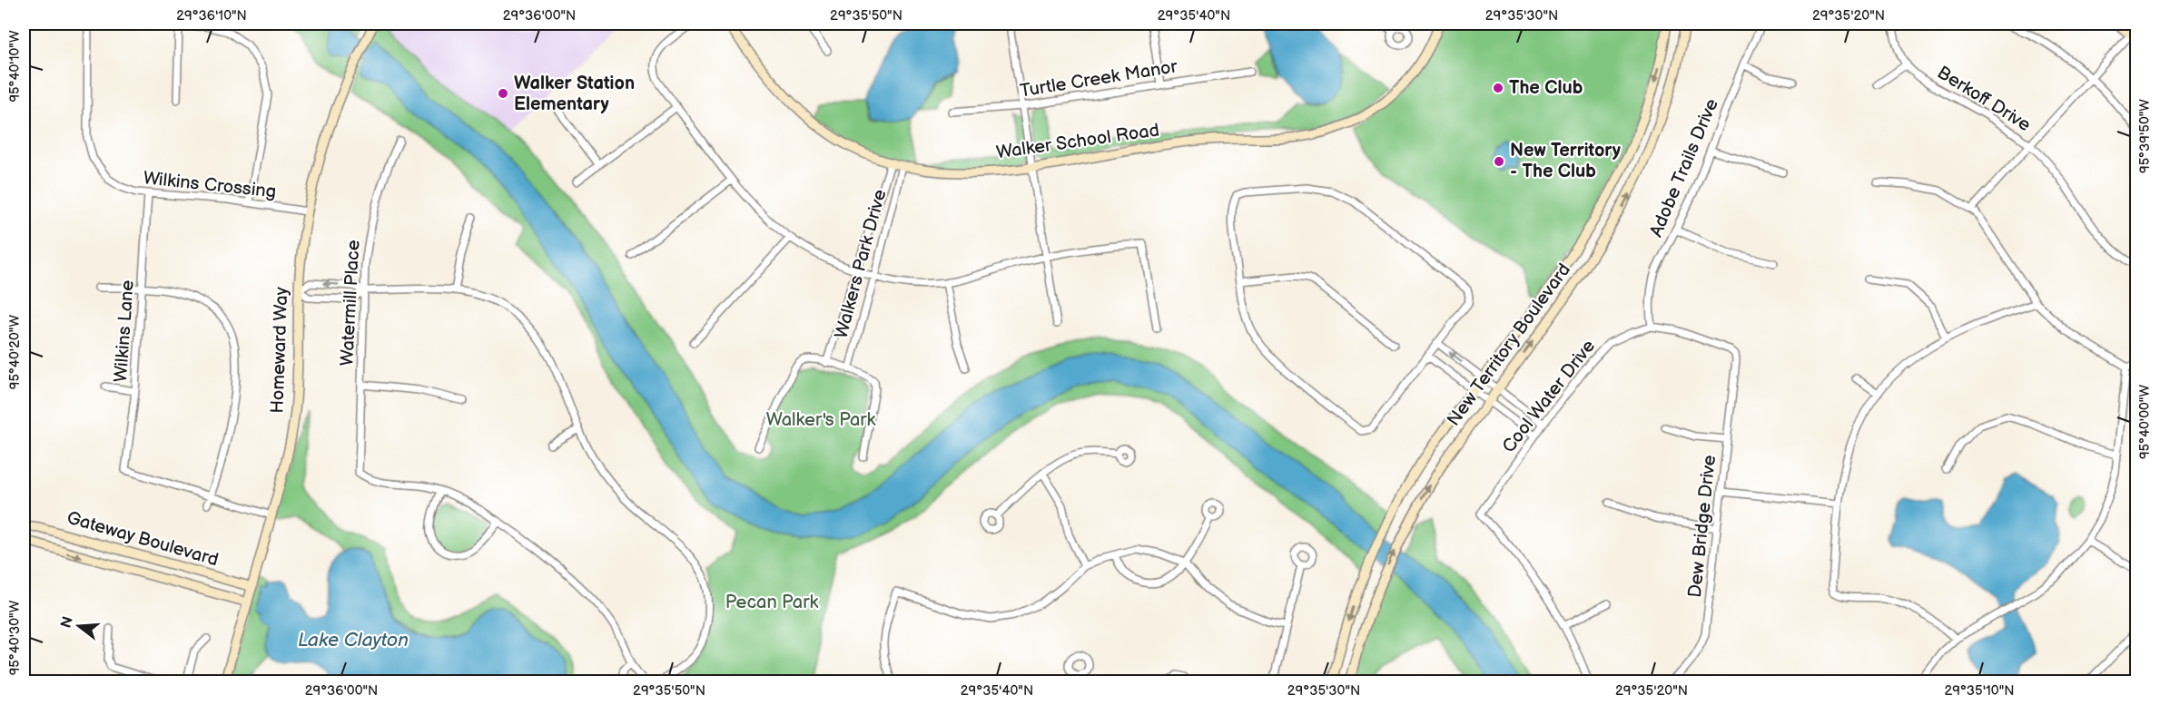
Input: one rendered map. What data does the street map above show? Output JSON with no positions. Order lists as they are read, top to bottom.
{
  "streets": {
    "street": [
      "Turtle Creek Manor",
      "Berkoff Drive",
      "Walker School Road",
      "Adobe Trails Drive",
      "Wilkins Crossing",
      "Walkers Park Drive",
      "Watermill Place",
      "Wilkins Lane",
      "New Territory Boulevard",
      "Homeward Way",
      "Cool Water Drive",
      "Dew Bridge Drive",
      "Gateway Boulevard"
    ]
  },
  "crossings": [
    ["Walker School Road", "Walkers Park Drive"],
    ["Adobe Trails Drive", "Cool Water Drive"],
    ["Wilkins Crossing", "Wilkins Lane"],
    ["Wilkins Crossing", "Homeward Way"],
    ["Homeward Way", "Gateway Boulevard"],
    ["Cool Water Drive", "Dew Bridge Drive"]
  ],
  "water": ["Lake Clayton"],
  "parks": ["Walker's Park", "Pecan Park"],
  "places": ["The Club", "Walker Station Elementary", "New Territory - The Club"],
  "north": "left",
  "coordinates": [
    "29°36'10\"N",
    "29°36'00\"N",
    "29°35'50\"N",
    "29°35'40\"N",
    "29°35'30\"N",
    "29°35'20\"N",
    "95°40'10\"W",
    "95°39'50\"W",
    "95°40'20\"W",
    "95°40'00\"W",
    "95°40'30\"W",
    "29°35'10\"N"
  ]
}
